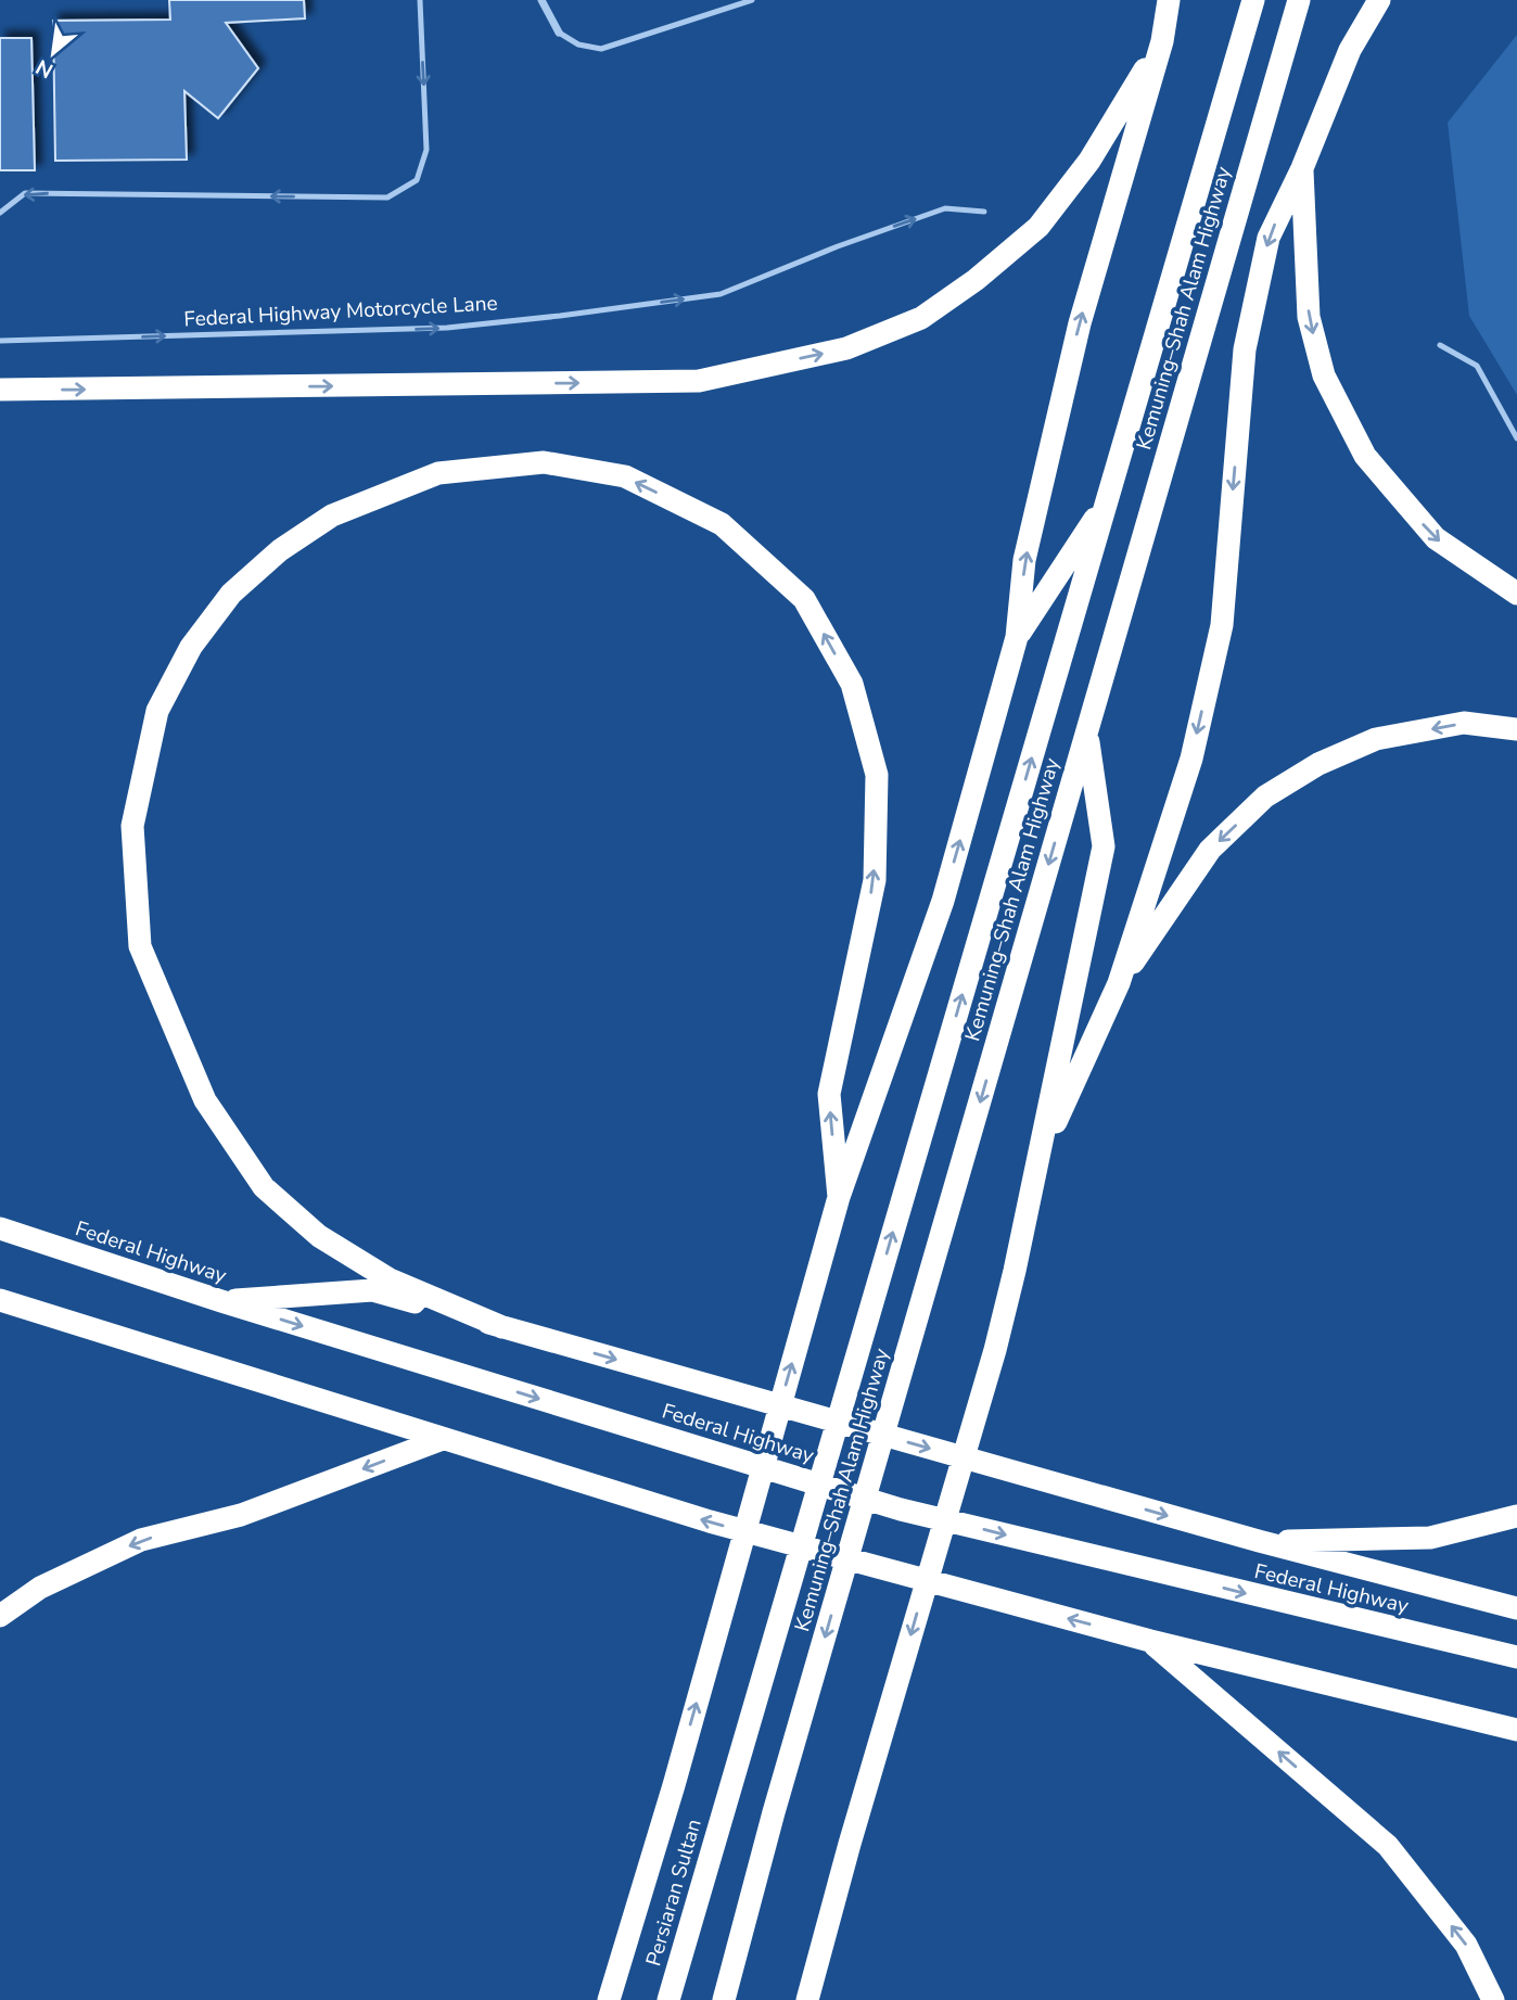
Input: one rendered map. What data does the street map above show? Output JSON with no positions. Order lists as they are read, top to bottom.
{
  "streets": {
    "highway": ["Kemuning–Shah Alam Highway", "Federal Highway", "Persiaran Sultan"],
    "lane": ["Federal Highway Motorcycle Lane"]
  },
  "crossings": [
    ["Kemuning–Shah Alam Highway", "Persiaran Sultan"]
  ],
  "one_way": ["Federal Highway Motorcycle Lane"],
  "north": "bottom left"
}
